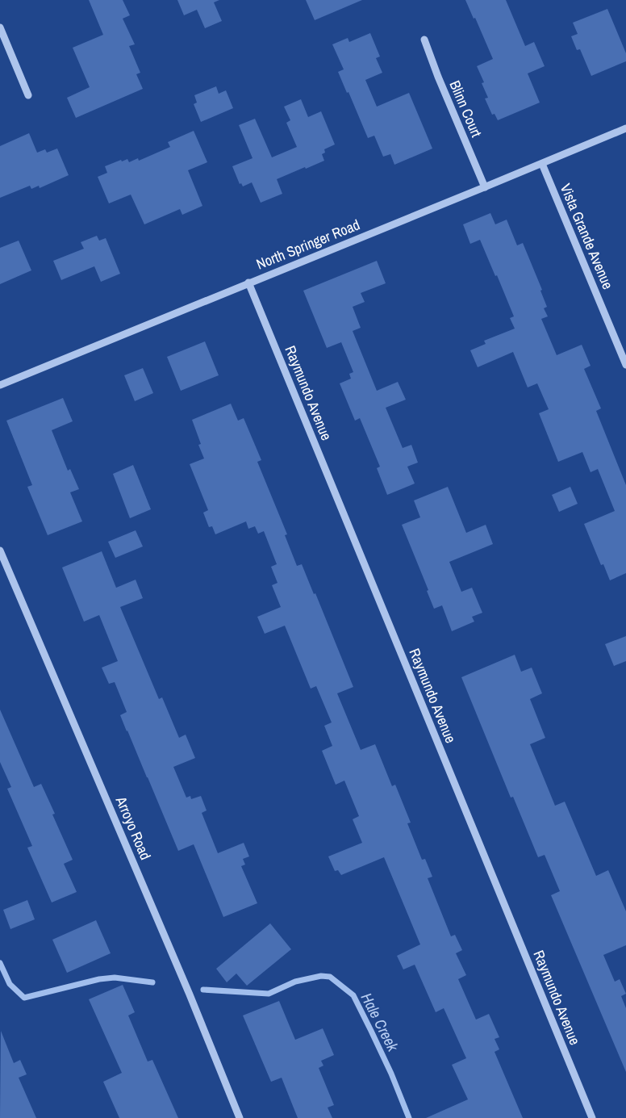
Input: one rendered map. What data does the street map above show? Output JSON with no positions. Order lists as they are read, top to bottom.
{
  "streets": {
    "street": [
      "Blinn Court",
      "Vista Grande Avenue",
      "North Springer Road",
      "Raymundo Avenue",
      "Arroyo Road"
    ]
  },
  "crossings": [
    ["Blinn Court", "North Springer Road"],
    ["Vista Grande Avenue", "North Springer Road"],
    ["North Springer Road", "Raymundo Avenue"]
  ],
  "water": ["Hale Creek"]
}
